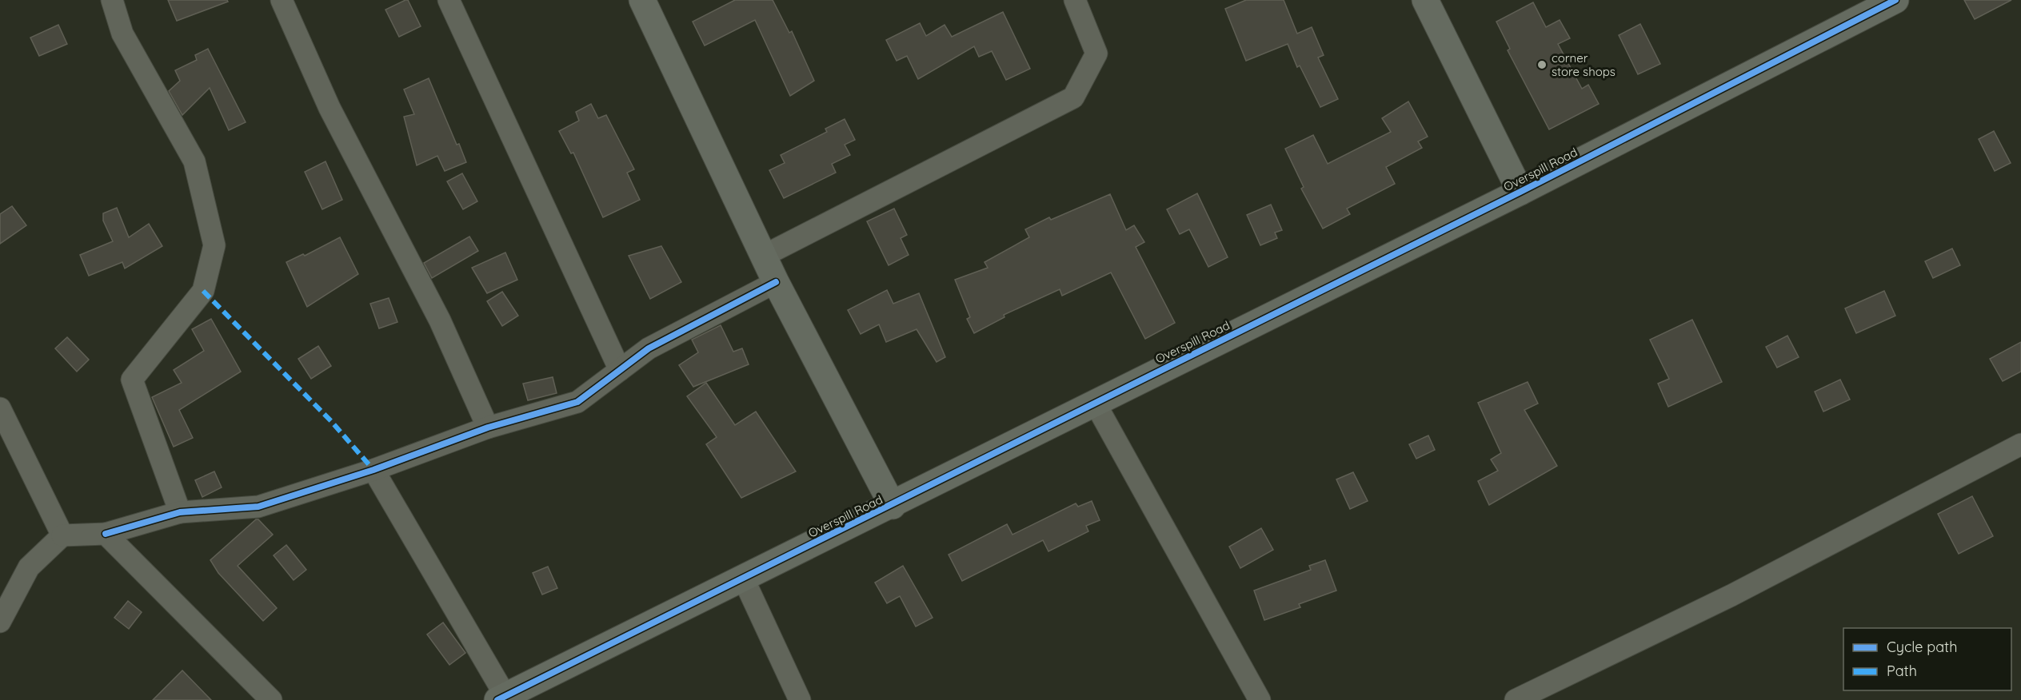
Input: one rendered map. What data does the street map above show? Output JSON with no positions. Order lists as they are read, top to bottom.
{
  "streets": {
    "street": ["Overspill Road"]
  },
  "places": ["corner store shops"],
  "legend": ["Cycle path", "Path"]
}
